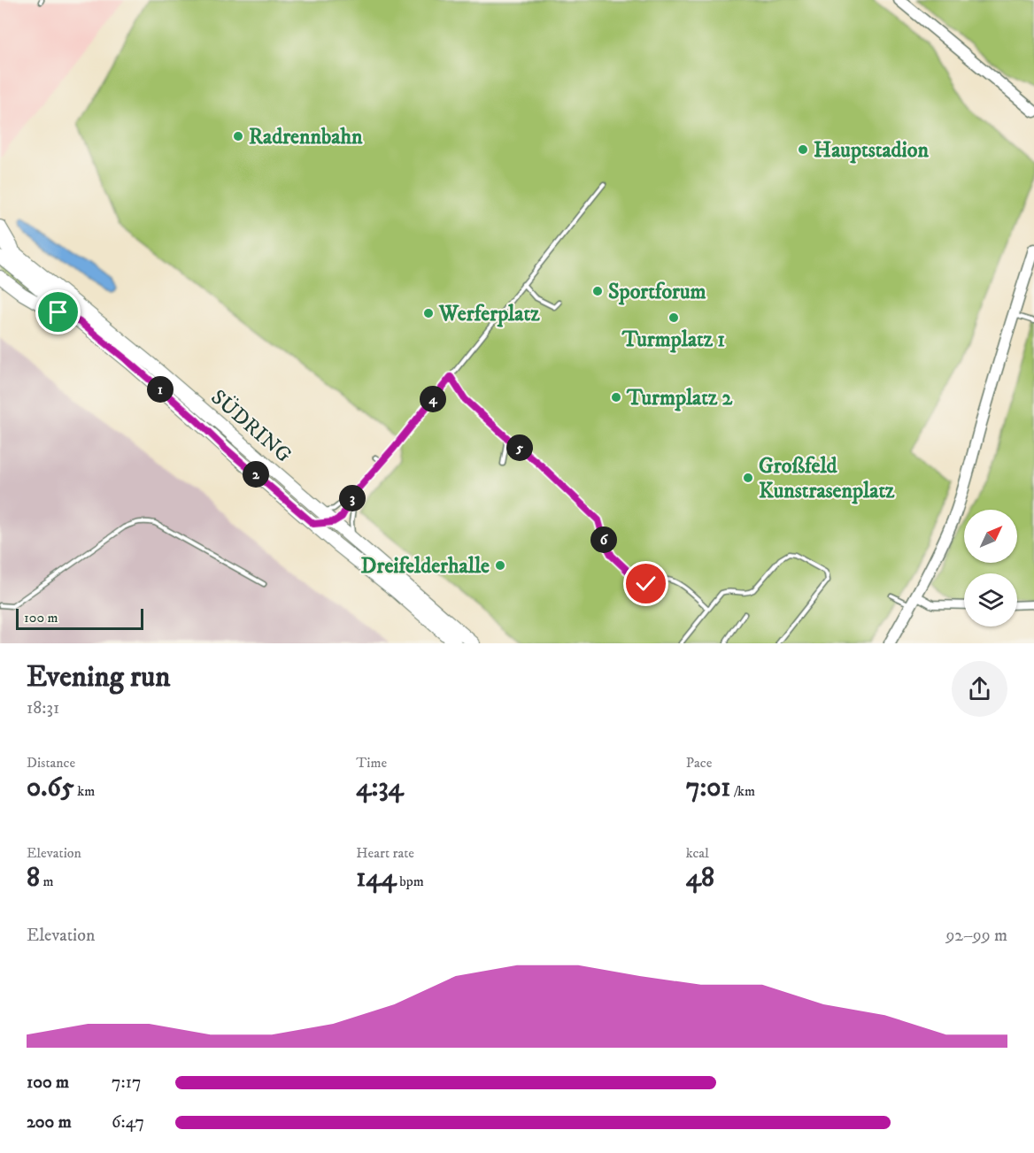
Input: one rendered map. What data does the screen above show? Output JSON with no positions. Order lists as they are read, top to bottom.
{
  "streets": {
    "main road": ["SÜDRING"]
  },
  "places": [
    "Radrennbahn",
    "Hauptstadion",
    "Sportforum",
    "Werferplatz",
    "Turmplatz 1",
    "Turmplatz 2",
    "Großfeld Kunstrasenplatz",
    "Dreifelderhalle"
  ],
  "scale_bar": "100 m",
  "north": "top right",
  "page": {
    "pins": [
      "1",
      "4",
      "5",
      "2",
      "3",
      "6"
    ],
    "scale": "100 m",
    "heading": ["Evening run", "18:31"],
    "stats": [
      ["Distance", "0.65 km"],
      ["Time", "4:34"],
      ["Pace", "7:01 /km"],
      ["Elevation", "8 m"],
      ["Heart rate", "144 bpm"],
      ["kcal", "48"]
    ],
    "chart": ["Elevation", "92–99 m"],
    "list": [
      {
        "name": "100 m",
        "note": "7:17"
      },
      {
        "name": "200 m",
        "note": "6:47"
      }
    ]
  }
}
